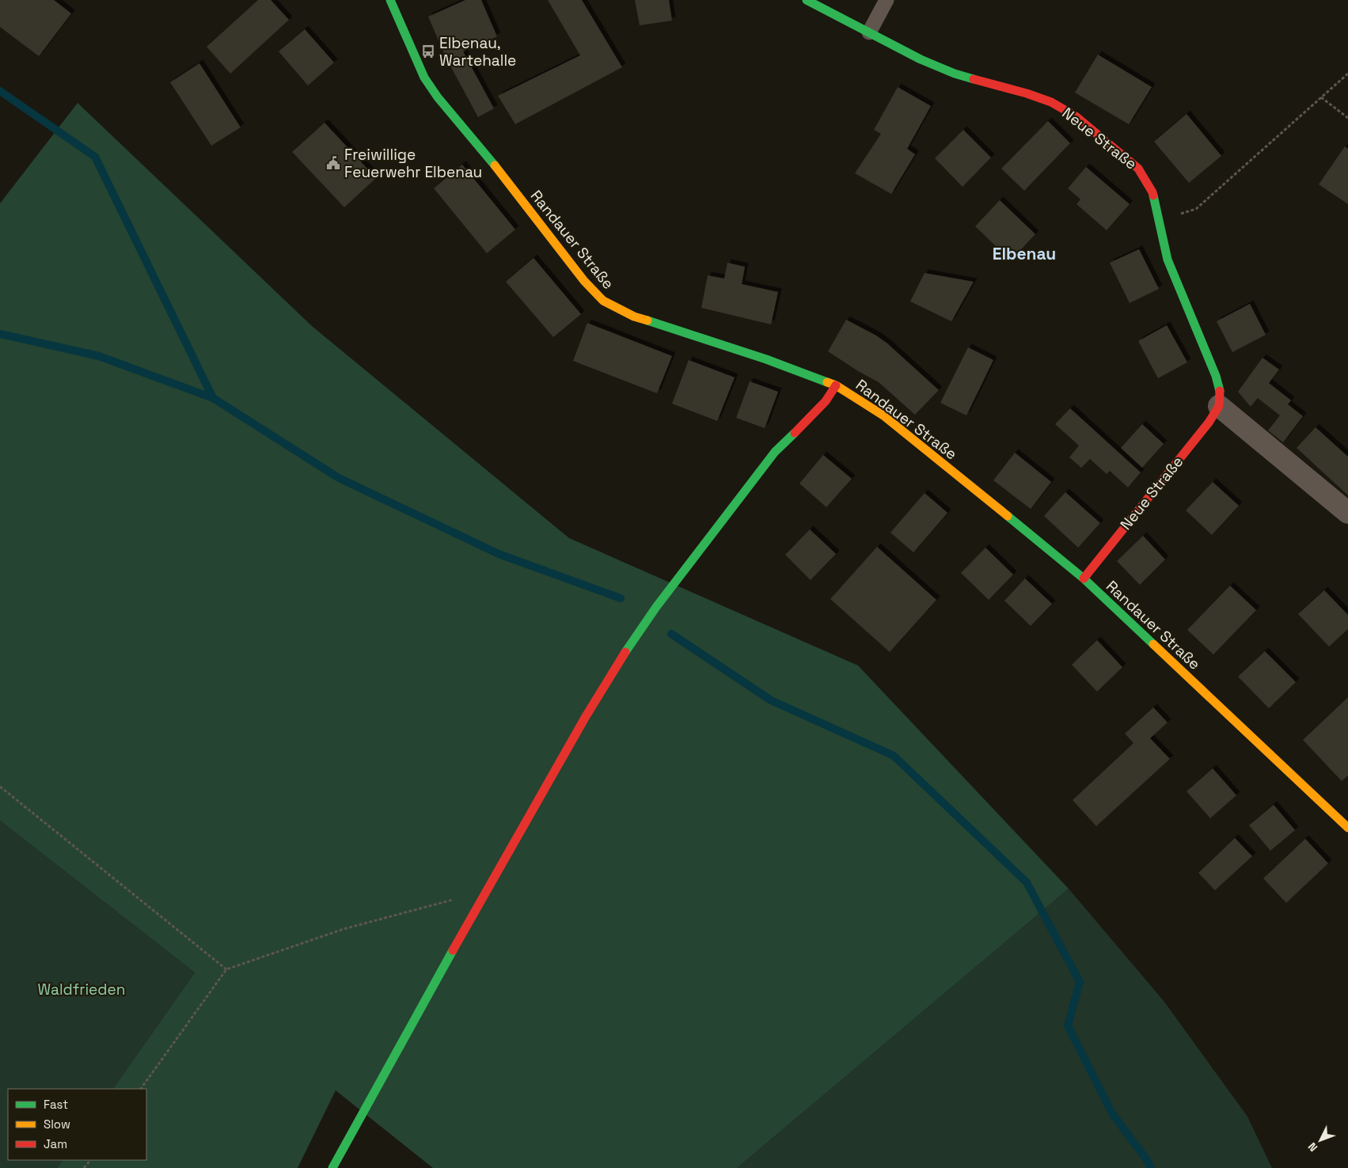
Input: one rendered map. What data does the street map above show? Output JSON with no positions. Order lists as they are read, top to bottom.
{
  "streets": {
    "street": ["Neue Straße", "Randauer Straße"]
  },
  "crossings": [
    ["Neue Straße", "Randauer Straße"]
  ],
  "districts": ["Elbenau"],
  "parks": ["Waldfrieden"],
  "places": {
    "bus stop": ["Elbenau, Wartehalle"],
    "public building": ["Freiwillige Feuerwehr Elbenau"]
  },
  "legend": ["Fast", "Slow", "Jam"],
  "north": "bottom left"
}
